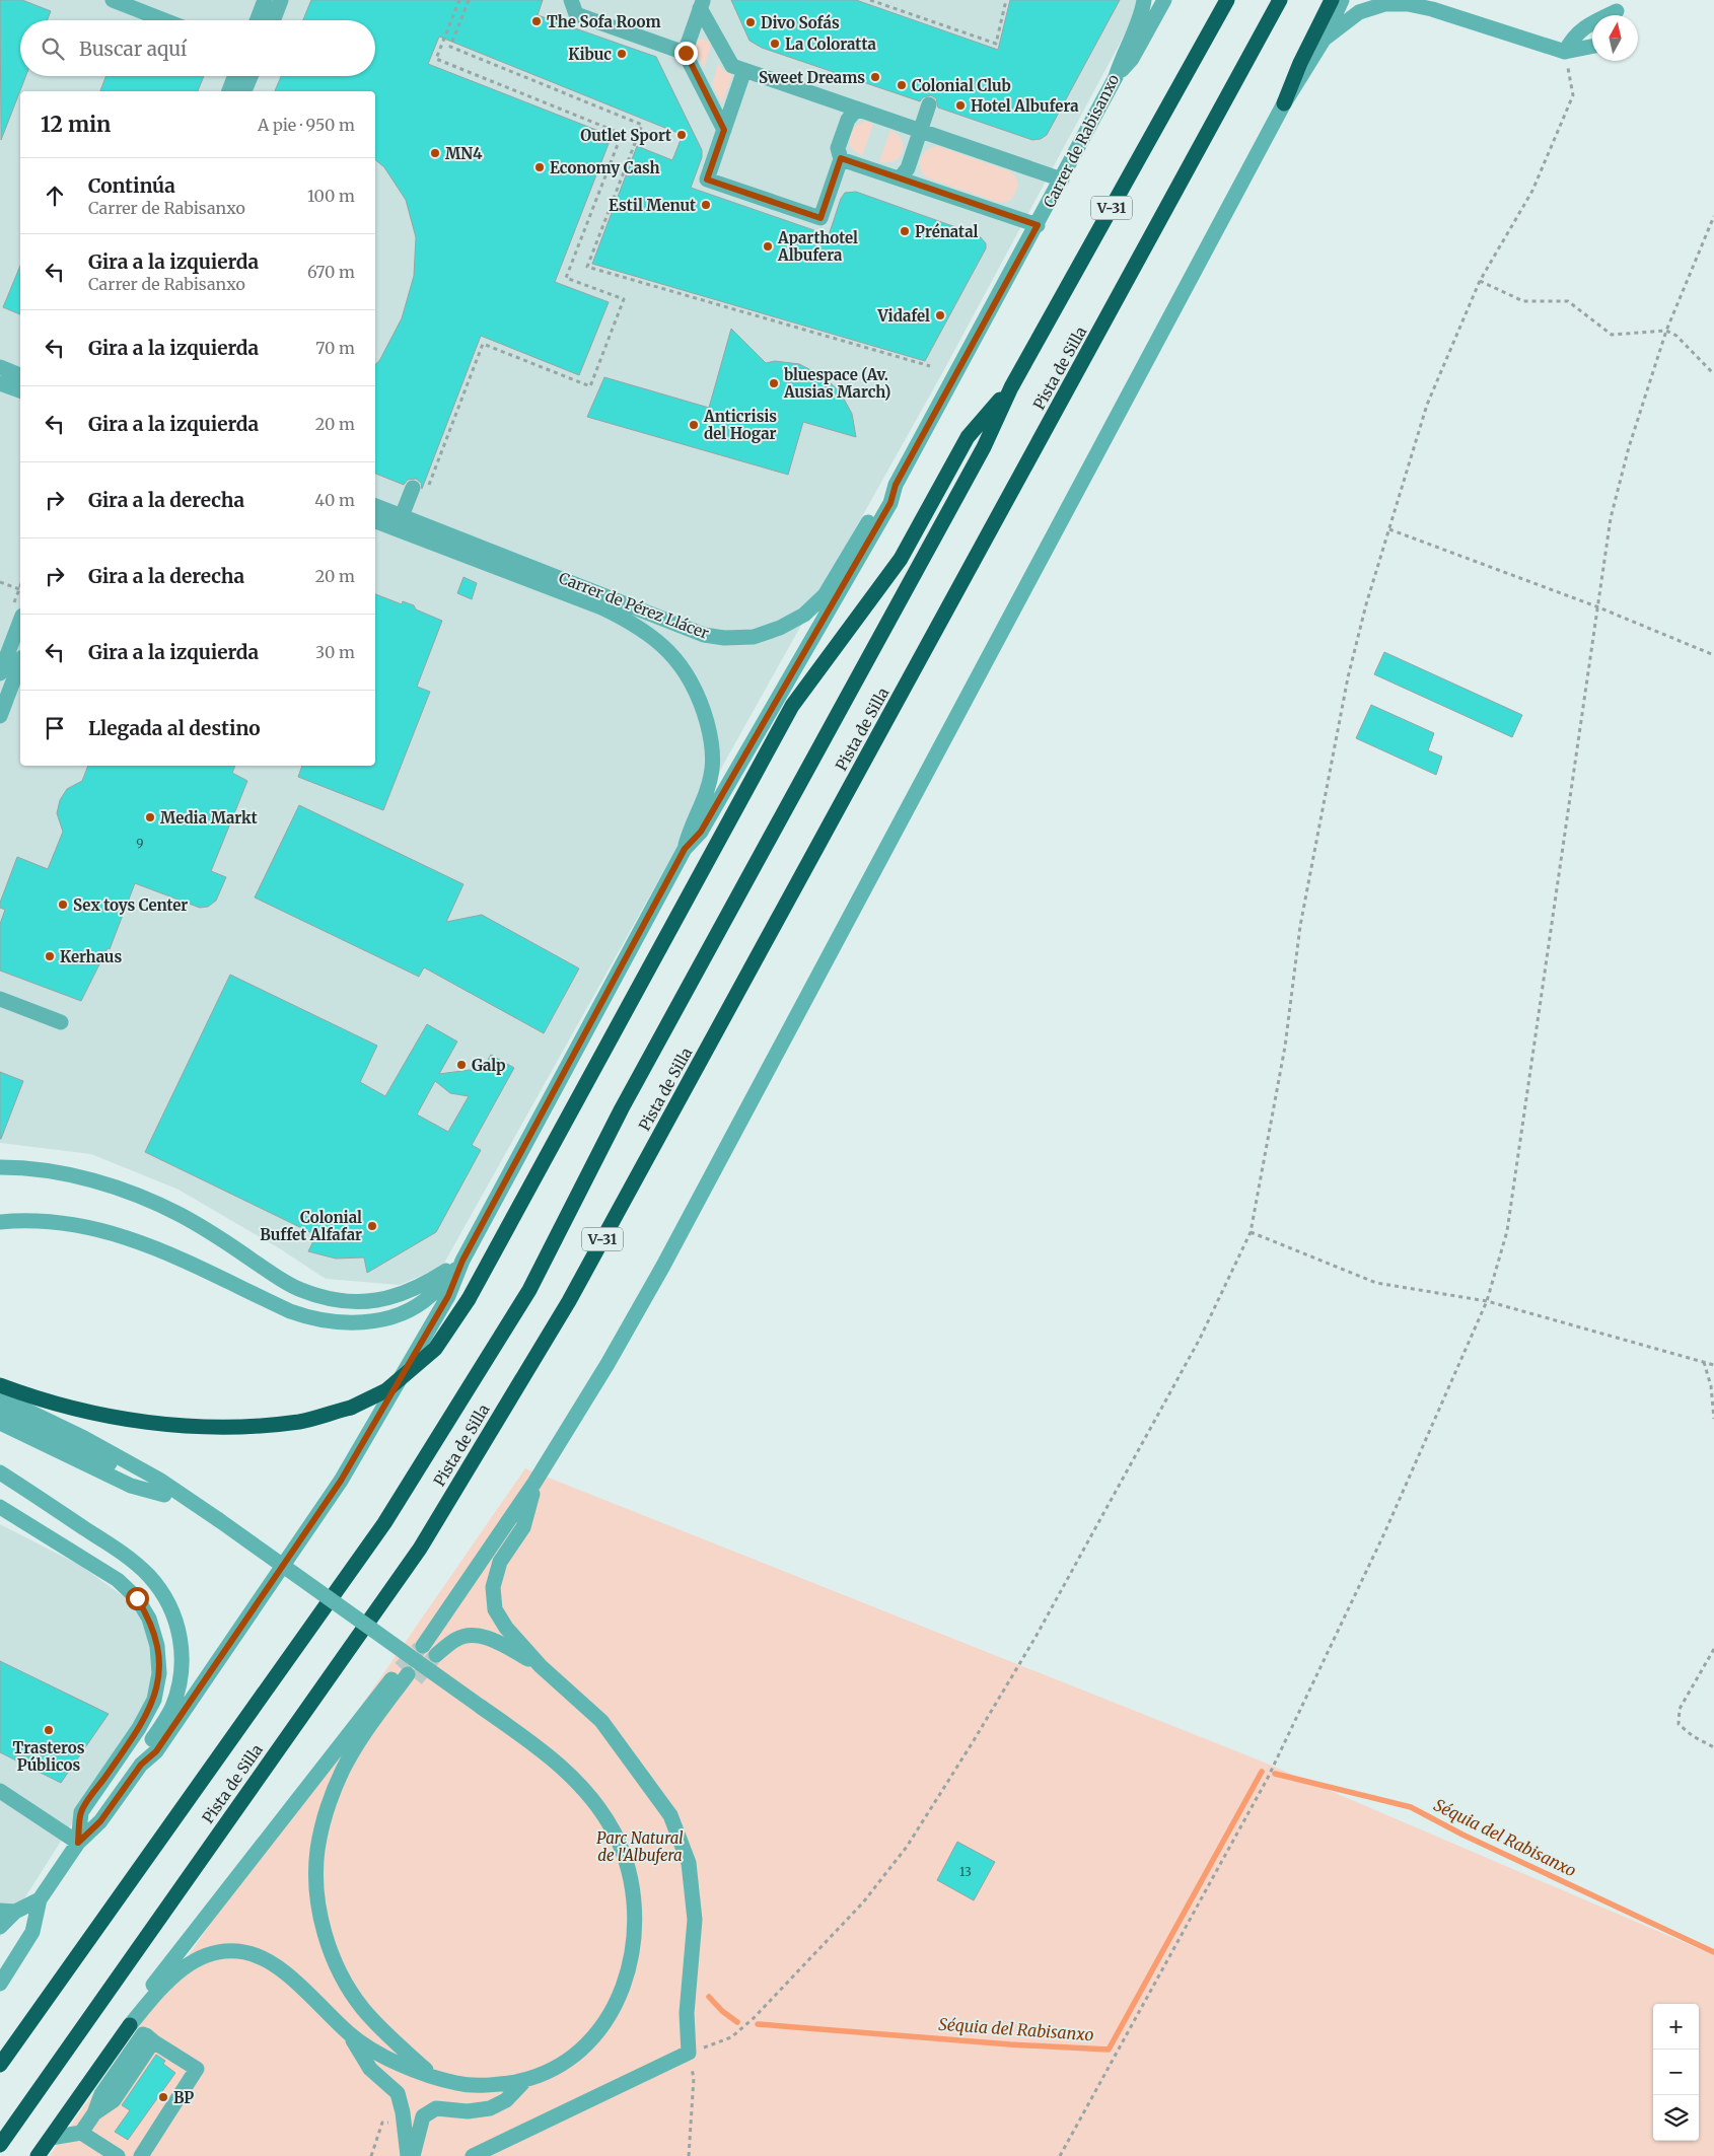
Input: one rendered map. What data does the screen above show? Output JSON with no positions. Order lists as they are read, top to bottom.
{
  "streets": {
    "highway": ["V-31", "Pista de Silla"],
    "street": ["Carrer de Rabisanxo", "Carrer de Pérez Llácer"]
  },
  "crossings": [
    ["Carrer de Rabisanxo", "Carrer de Pérez Llácer"]
  ],
  "water": ["Séquia del Rabisanxo"],
  "parks": ["Parc Natural de l'Albufera"],
  "places": [
    "The Sofa Room",
    "Divo Sofás",
    "La Coloratta",
    "Kibuc",
    "Sweet Dreams",
    "Colonial Club",
    "Hotel Albufera",
    "Outlet Sport",
    "MN4",
    "Economy Cash",
    "Estil Menut",
    "Prénatal",
    "Aparthotel Albufera",
    "Vidafel",
    "bluespace (Av. Ausias March)",
    "Anticrisis del Hogar",
    "Media Markt",
    "Sex toys Center",
    "Kerhaus",
    "Galp",
    "Colonial Buffet Alfafar",
    "Trasteros Públicos",
    "BP"
  ],
  "house_numbers": ["9", "13"],
  "north": "top",
  "page": {
    "search": "Buscar aquí",
    "heading": ["12 min", "A pie · 950 m"],
    "list": [
      ["Continúa", "Carrer de Rabisanxo", "100 m"],
      ["Gira a la izquierda", "Carrer de Rabisanxo", "670 m"],
      ["Gira a la izquierda", "70 m"],
      ["Gira a la izquierda", "20 m"],
      ["Gira a la derecha", "40 m"],
      ["Gira a la derecha", "20 m"],
      ["Gira a la izquierda", "30 m"],
      "Llegada al destino"
    ],
    "map_buttons": ["+", "−"]
  }
}
